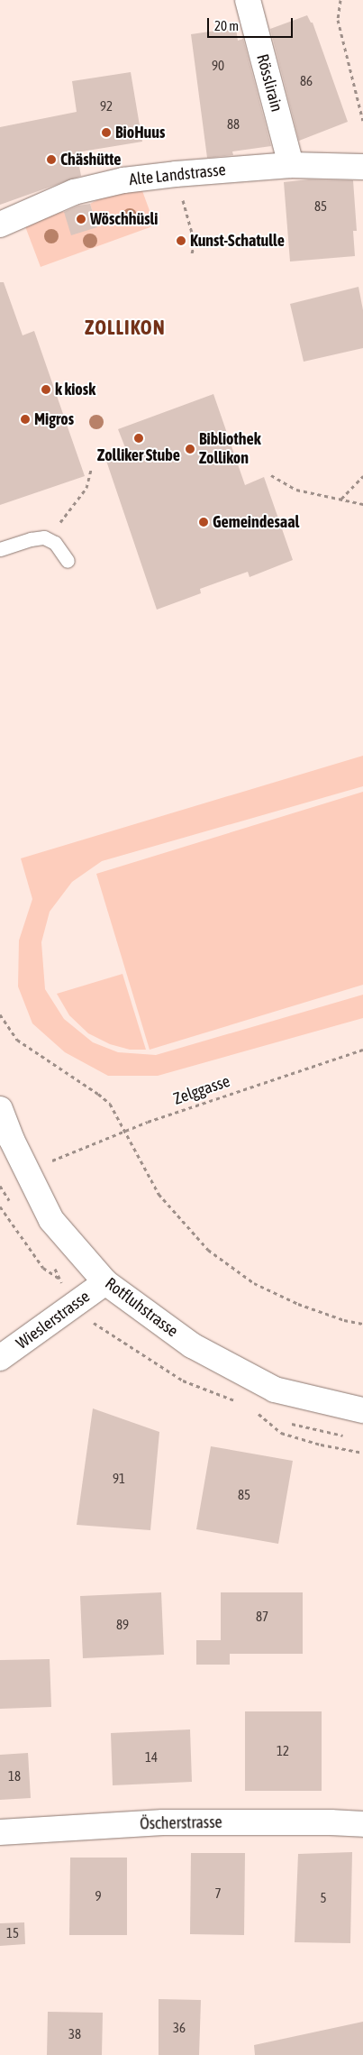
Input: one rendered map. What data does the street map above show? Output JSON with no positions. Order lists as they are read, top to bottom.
{
  "streets": {
    "street": [
      "Rösslirain",
      "Alte Landstrasse",
      "Rotfluhstrasse",
      "Wieslerstrasse",
      "Öscherstrasse"
    ],
    "path": ["Zelggasse"]
  },
  "crossings": [
    ["Rösslirain", "Alte Landstrasse"],
    ["Rotfluhstrasse", "Wieslerstrasse"]
  ],
  "districts": ["ZOLLIKON"],
  "places": [
    "BioHuus",
    "Chäshütte",
    "Wöschhüsli",
    "Kunst-Schatulle",
    "k kiosk",
    "Migros",
    "Zolliker Stube",
    "Bibliothek Zollikon",
    "Gemeindesaal"
  ],
  "house_numbers": [
    "90",
    "86",
    "92",
    "88",
    "85",
    "91",
    "85",
    "87",
    "89",
    "12",
    "14",
    "18",
    "7",
    "9",
    "5",
    "15",
    "36",
    "38"
  ],
  "scale_bar": "20 m"
}
